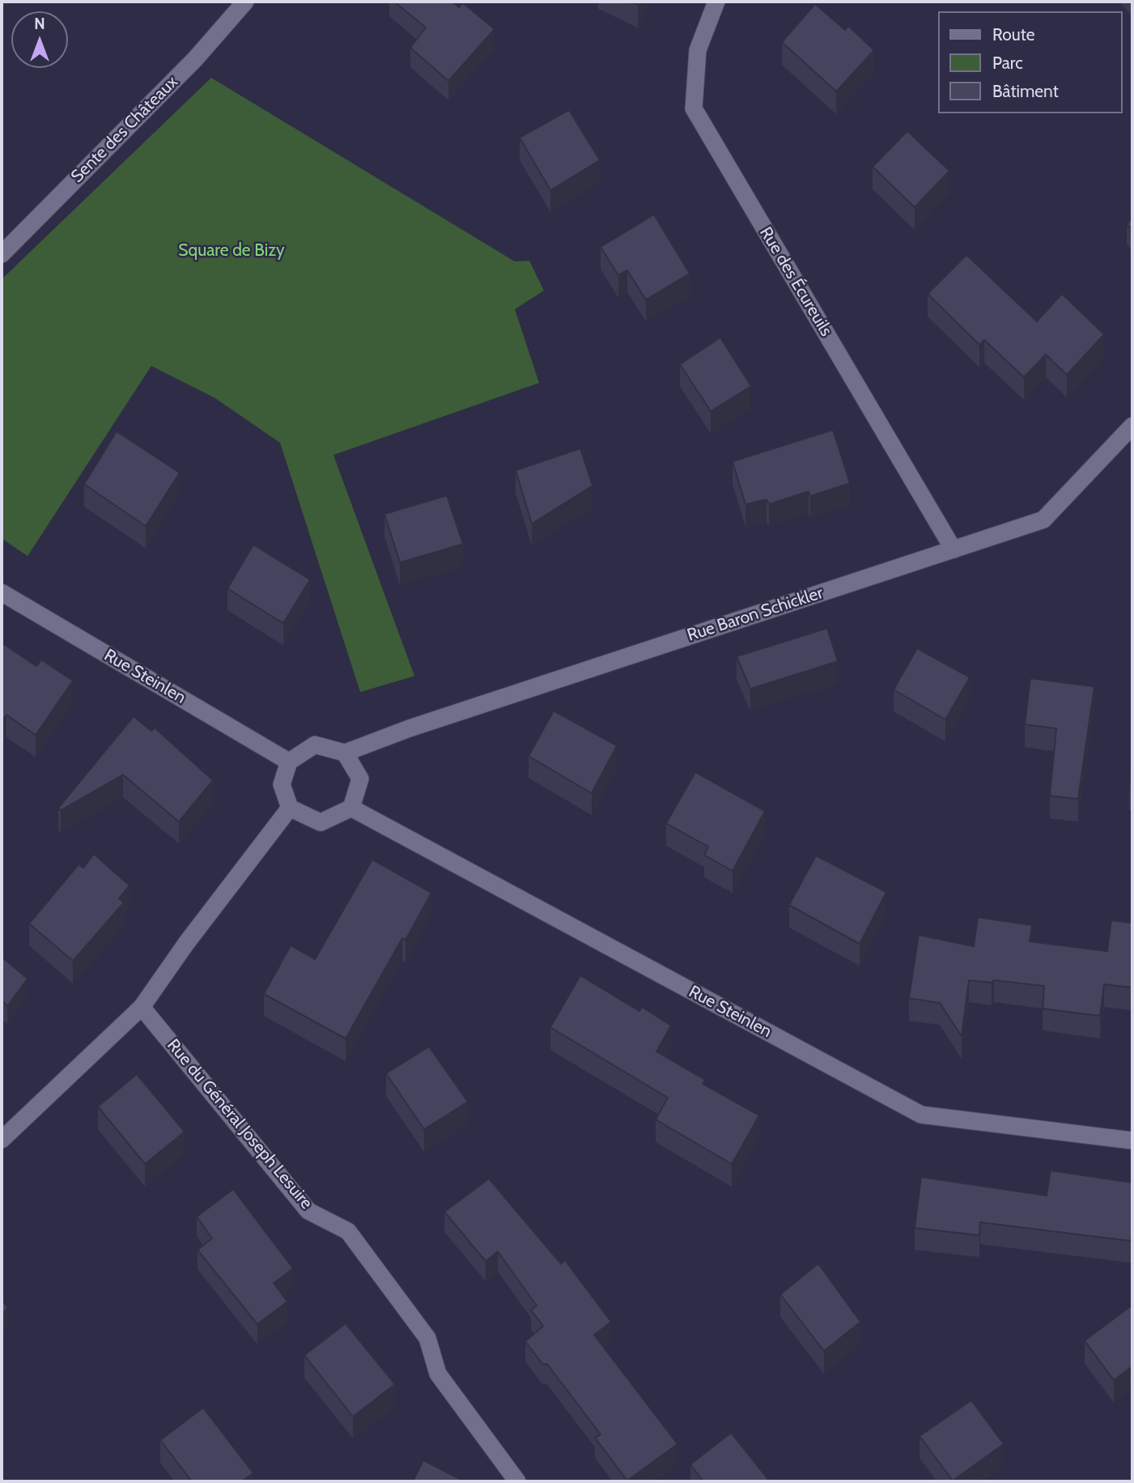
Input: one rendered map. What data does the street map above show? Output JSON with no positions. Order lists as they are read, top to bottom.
{
  "streets": {
    "street": [
      "Sente des Châteaux",
      "Rue des Écureuils",
      "Rue Baron Schickler",
      "Rue Steinlen",
      "Rue du Général Joseph Lesuire"
    ]
  },
  "crossings": [
    ["Rue des Écureuils", "Rue Baron Schickler"],
    ["Rue Baron Schickler", "Rue Steinlen"]
  ],
  "parks": ["Square de Bizy"],
  "legend": ["Route", "Parc", "Bâtiment"],
  "north": "top"
}
